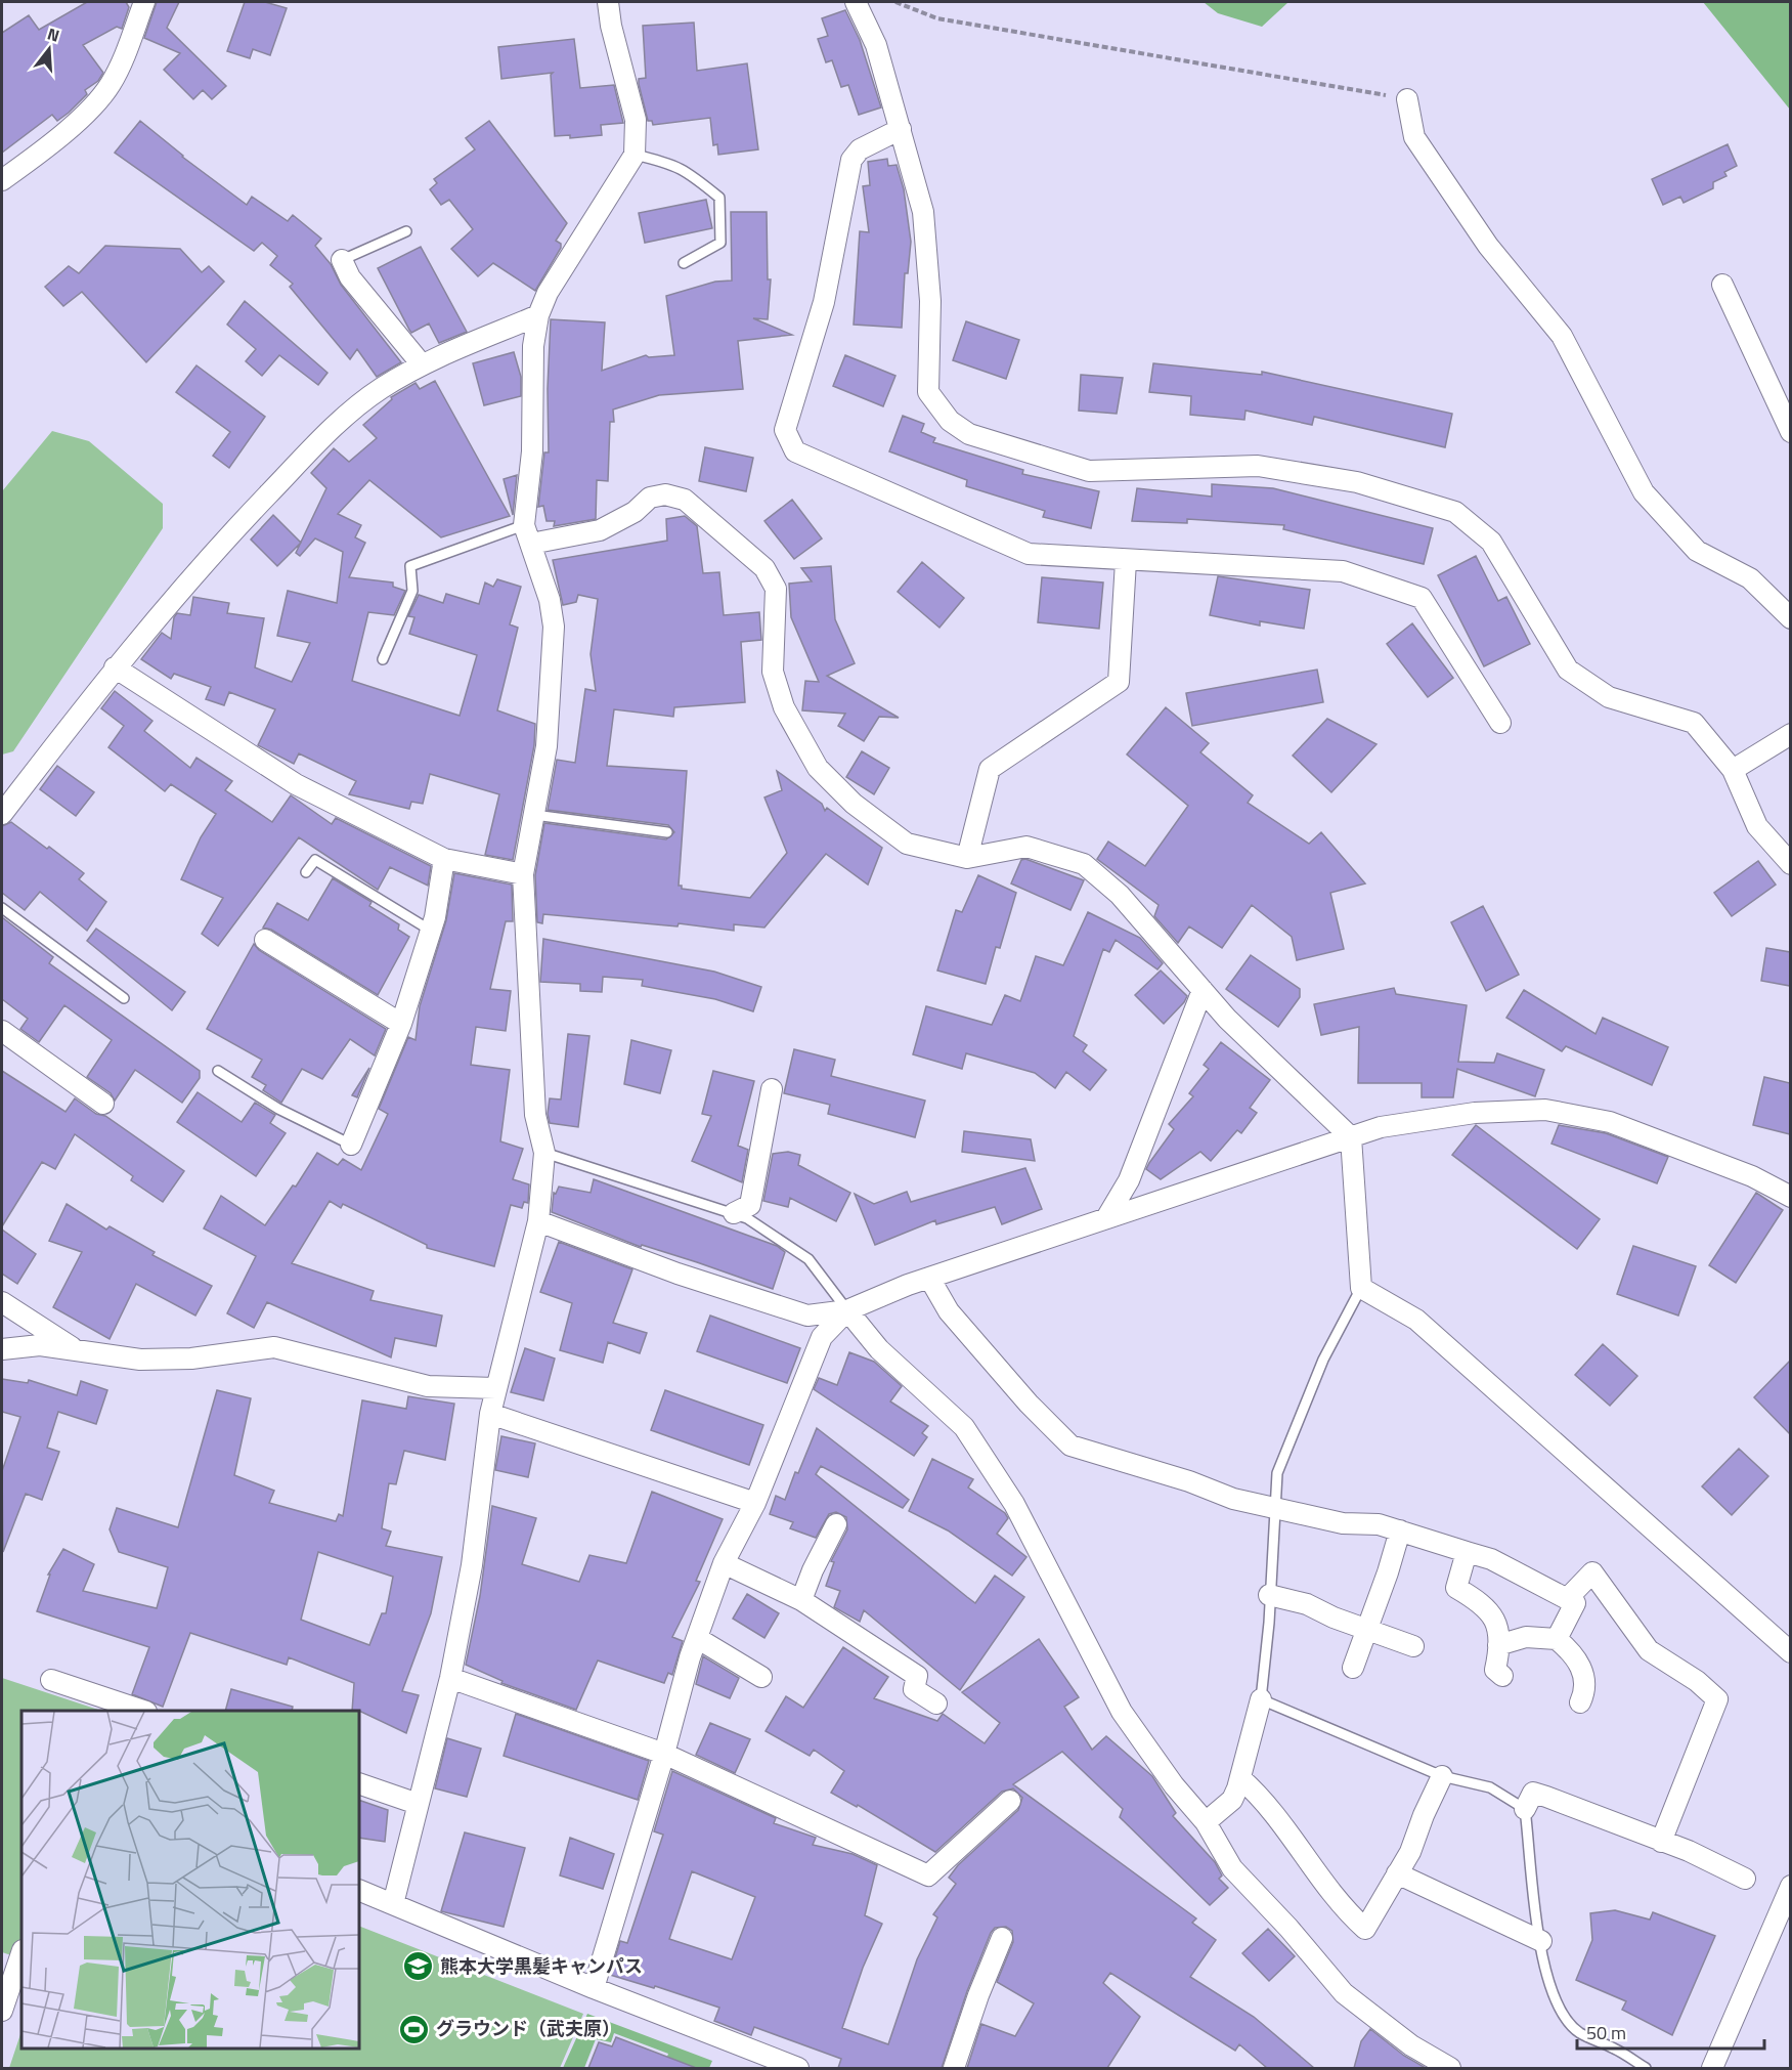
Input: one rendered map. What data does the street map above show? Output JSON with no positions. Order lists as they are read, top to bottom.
{
  "places": {
    "school or university": ["熊本大学黒髪キャンパス"],
    "sports": ["グラウンド（武夫原）"]
  },
  "scale_bar": "50 m",
  "north": "top"
}
